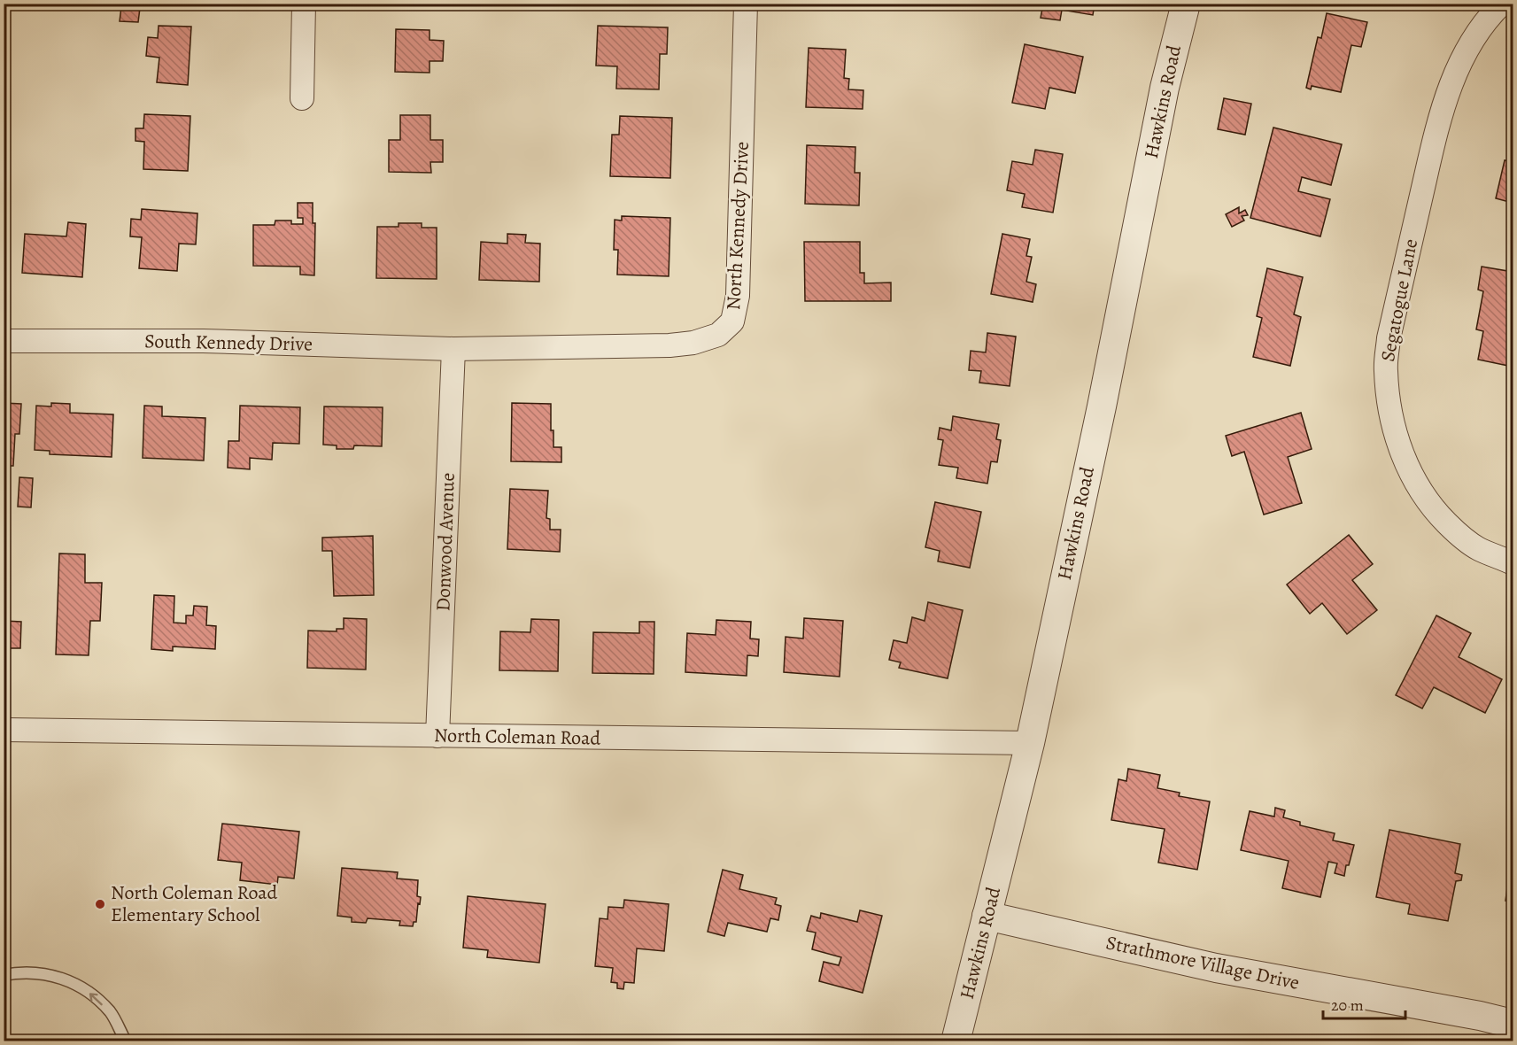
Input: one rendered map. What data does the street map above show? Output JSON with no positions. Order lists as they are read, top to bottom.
{
  "streets": {
    "street": [
      "Hawkins Road",
      "North Kennedy Drive",
      "Segatogue Lane",
      "South Kennedy Drive",
      "Donwood Avenue",
      "North Coleman Road",
      "Strathmore Village Drive"
    ]
  },
  "crossings": [
    ["Hawkins Road", "North Coleman Road"],
    ["Hawkins Road", "Strathmore Village Drive"],
    ["North Kennedy Drive", "South Kennedy Drive"],
    ["North Kennedy Drive", "Donwood Avenue"],
    ["South Kennedy Drive", "Donwood Avenue"],
    ["Donwood Avenue", "North Coleman Road"]
  ],
  "places": ["North Coleman Road Elementary School"],
  "scale_bar": "20 m"
}
